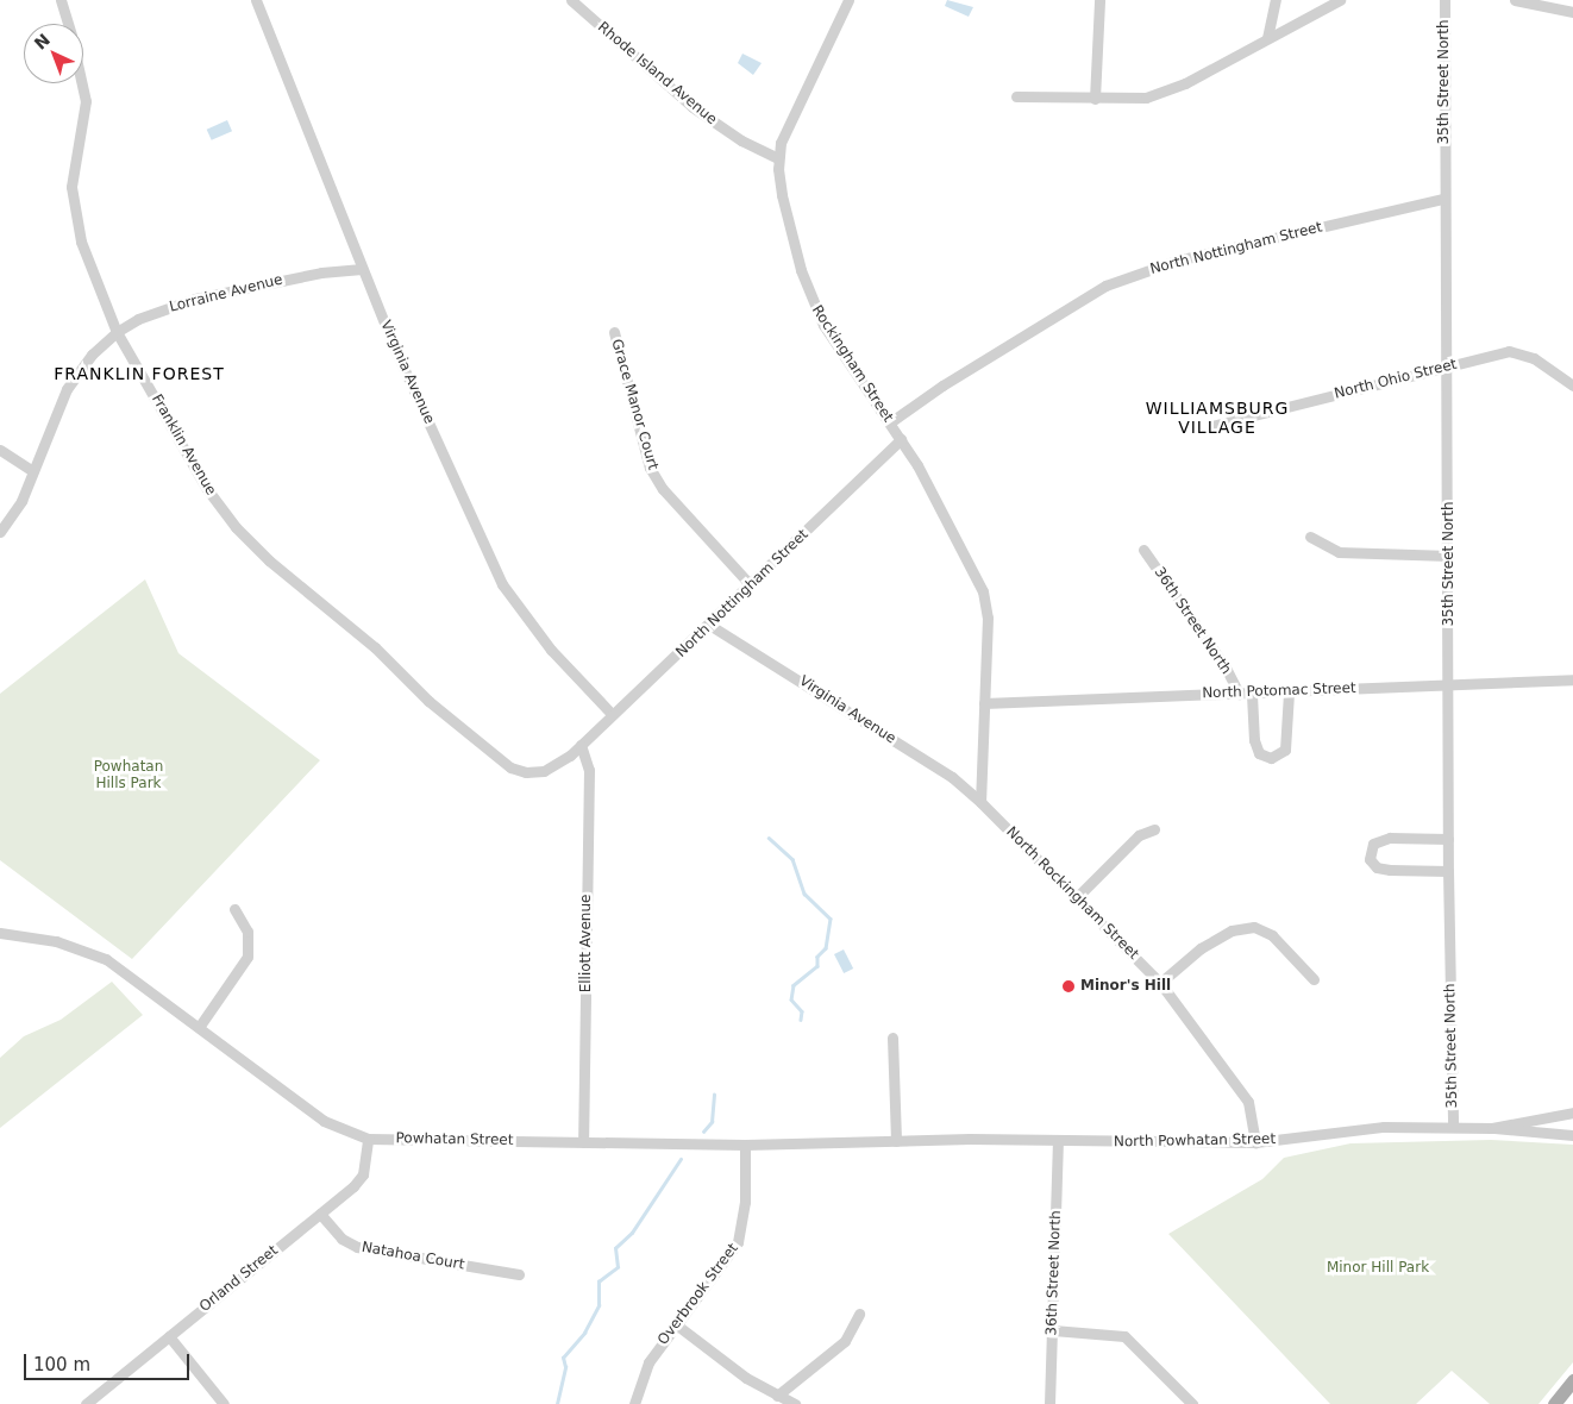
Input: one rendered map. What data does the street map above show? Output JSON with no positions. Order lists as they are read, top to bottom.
{
  "streets": {
    "street": [
      "Rhode Island Avenue",
      "35th Street North",
      "North Nottingham Street",
      "Lorraine Avenue",
      "Rockingham Street",
      "Virginia Avenue",
      "North Ohio Street",
      "Grace Manor Court",
      "Franklin Avenue",
      "36th Street North",
      "North Potomac Street",
      "North Rockingham Street",
      "Elliott Avenue",
      "Powhatan Street",
      "North Powhatan Street",
      "Natahoa Court",
      "Orland Street",
      "Overbrook Street"
    ]
  },
  "crossings": [
    ["Rhode Island Avenue", "Rockingham Street"],
    ["35th Street North", "North Nottingham Street"],
    ["35th Street North", "North Ohio Street"],
    ["35th Street North", "North Potomac Street"],
    ["35th Street North", "North Powhatan Street"],
    ["North Nottingham Street", "Rockingham Street"],
    ["North Nottingham Street", "Virginia Avenue"],
    ["North Nottingham Street", "Grace Manor Court"],
    ["North Nottingham Street", "Franklin Avenue"],
    ["North Nottingham Street", "Elliott Avenue"],
    ["Lorraine Avenue", "Virginia Avenue"],
    ["Lorraine Avenue", "Franklin Avenue"],
    ["Rockingham Street", "North Potomac Street"],
    ["Virginia Avenue", "North Rockingham Street"],
    ["Franklin Avenue", "Elliott Avenue"],
    ["36th Street North", "North Potomac Street"],
    ["36th Street North", "North Powhatan Street"],
    ["North Rockingham Street", "North Powhatan Street"],
    ["Elliott Avenue", "Powhatan Street"],
    ["Powhatan Street", "North Powhatan Street"],
    ["Powhatan Street", "Orland Street"],
    ["Powhatan Street", "Overbrook Street"],
    ["Natahoa Court", "Orland Street"]
  ],
  "districts": ["FRANKLIN FOREST", "WILLIAMSBURG VILLAGE"],
  "parks": ["Powhatan Hills Park", "Minor Hill Park"],
  "places": ["Minor's Hill"],
  "scale_bar": "100 m",
  "north": "top left"
}
